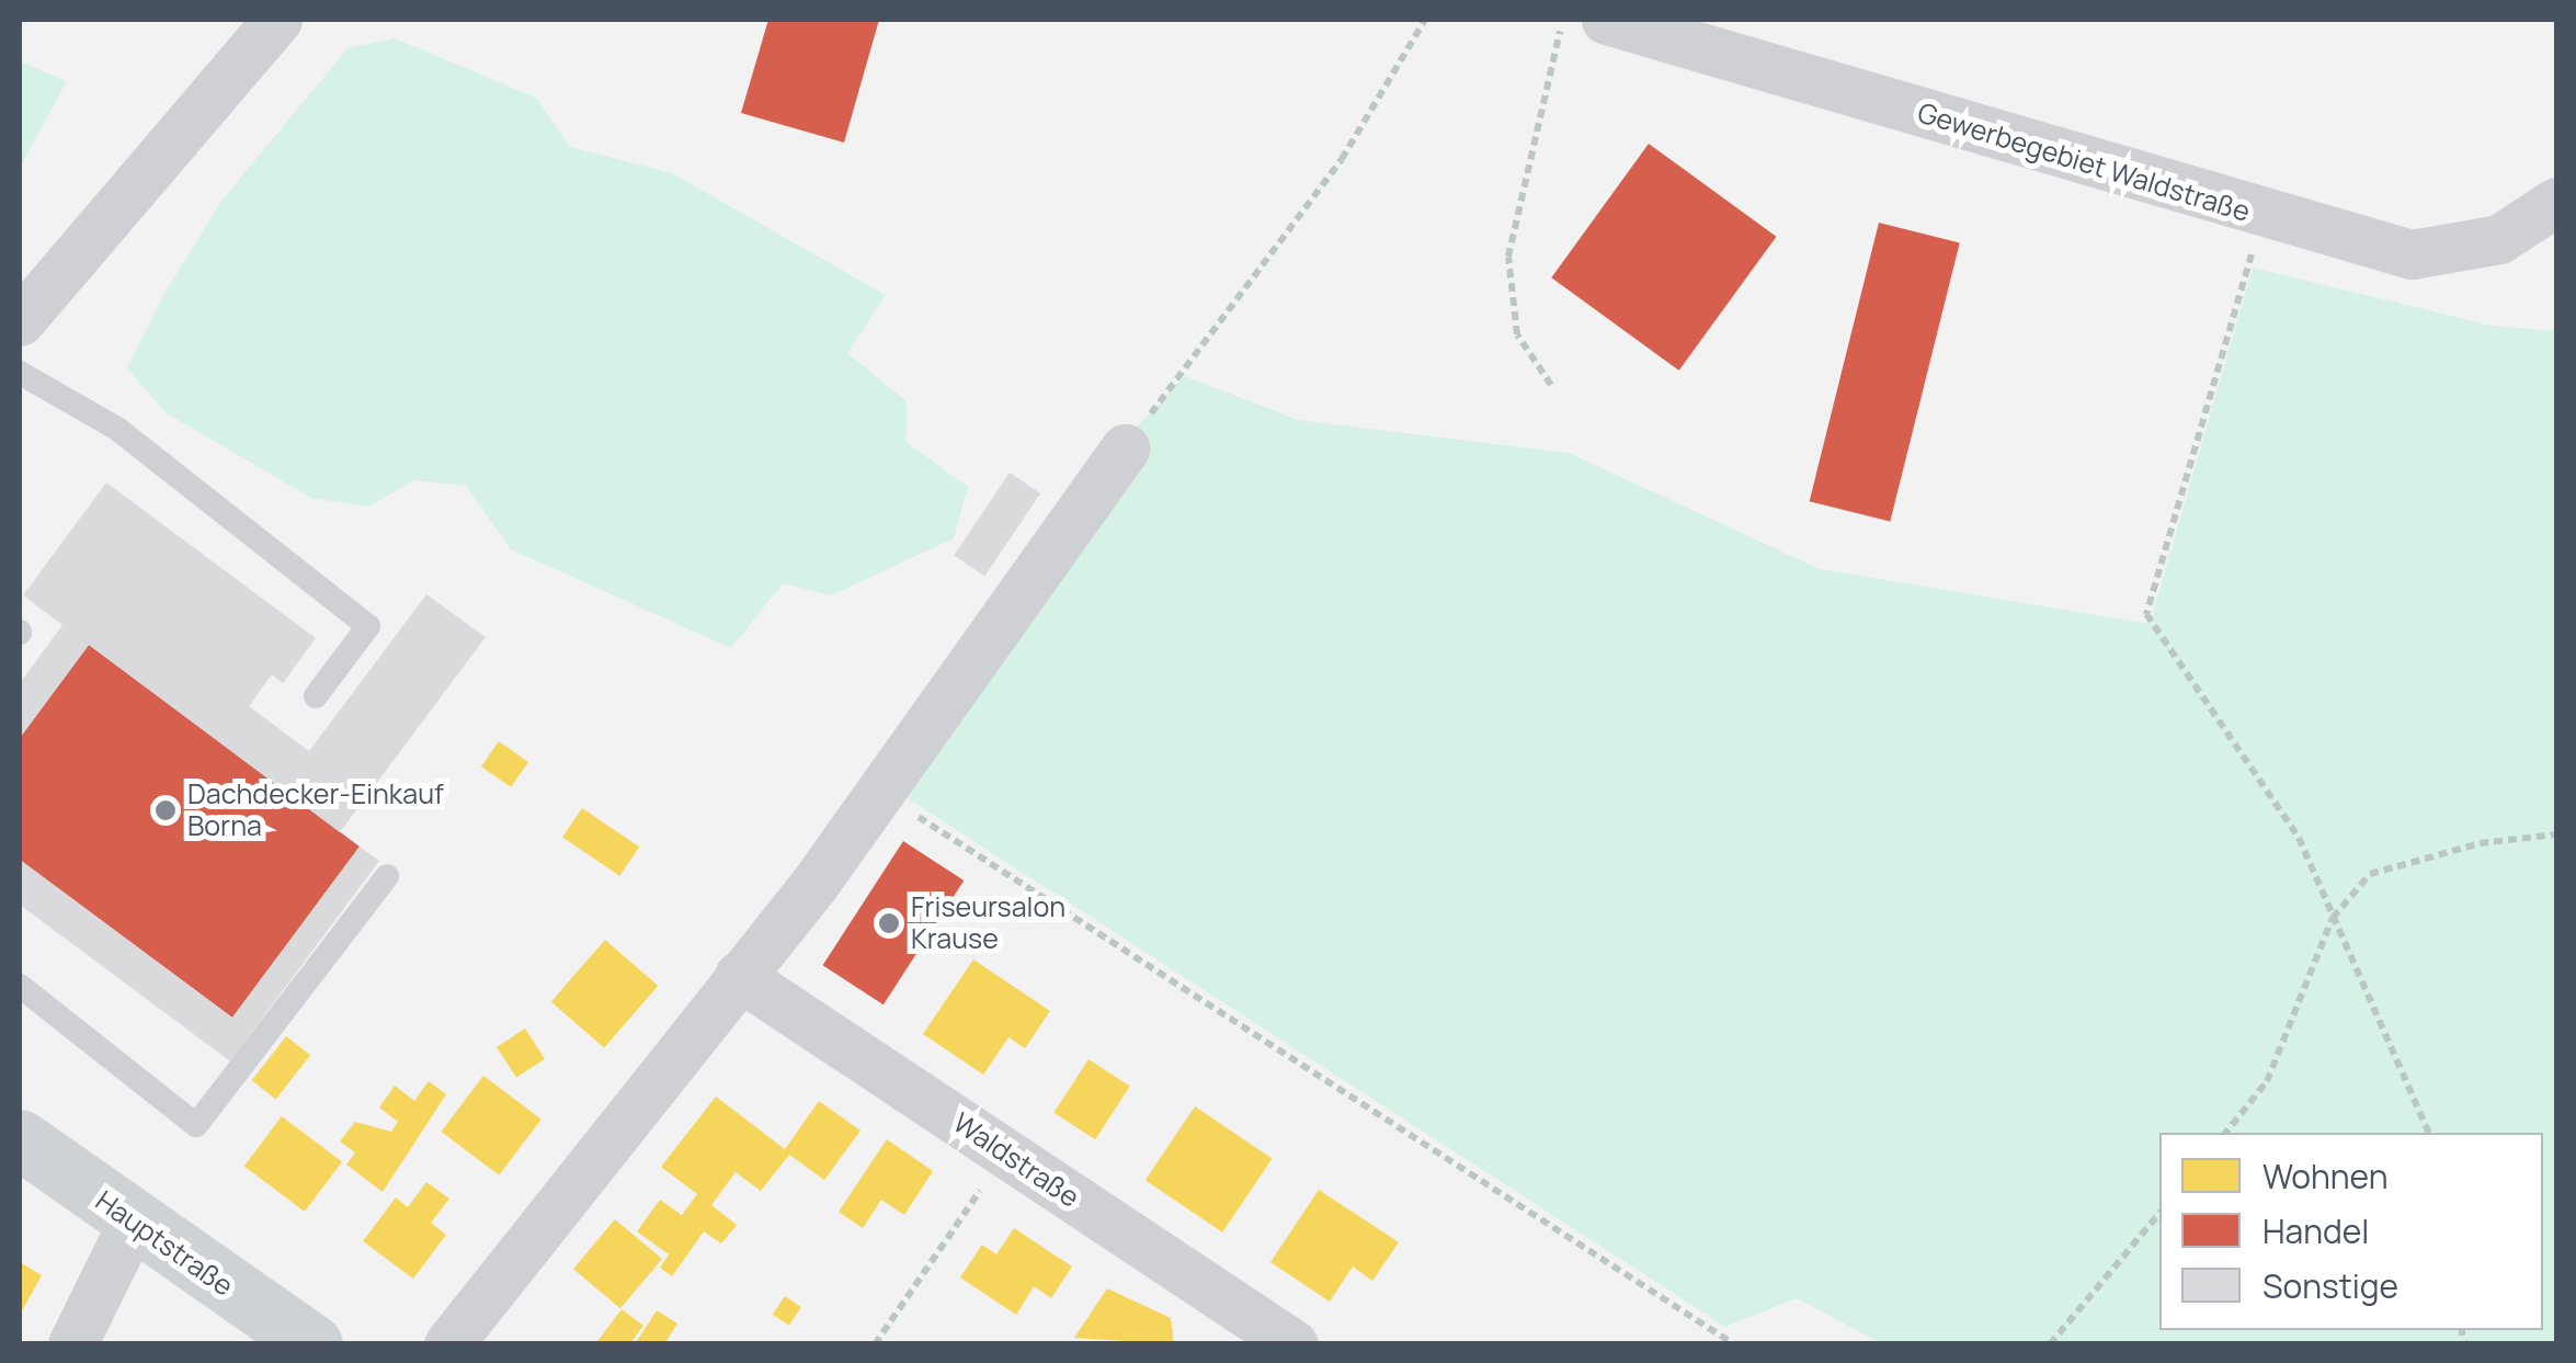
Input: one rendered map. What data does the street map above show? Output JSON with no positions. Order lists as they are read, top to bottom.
{
  "streets": {
    "main road": ["Hauptstraße"],
    "street": ["Gewerbegebiet Waldstraße", "Waldstraße"]
  },
  "places": ["Dachdecker-Einkauf Borna", "Friseursalon Krause"],
  "legend": ["Wohnen", "Handel", "Sonstige"]
}
